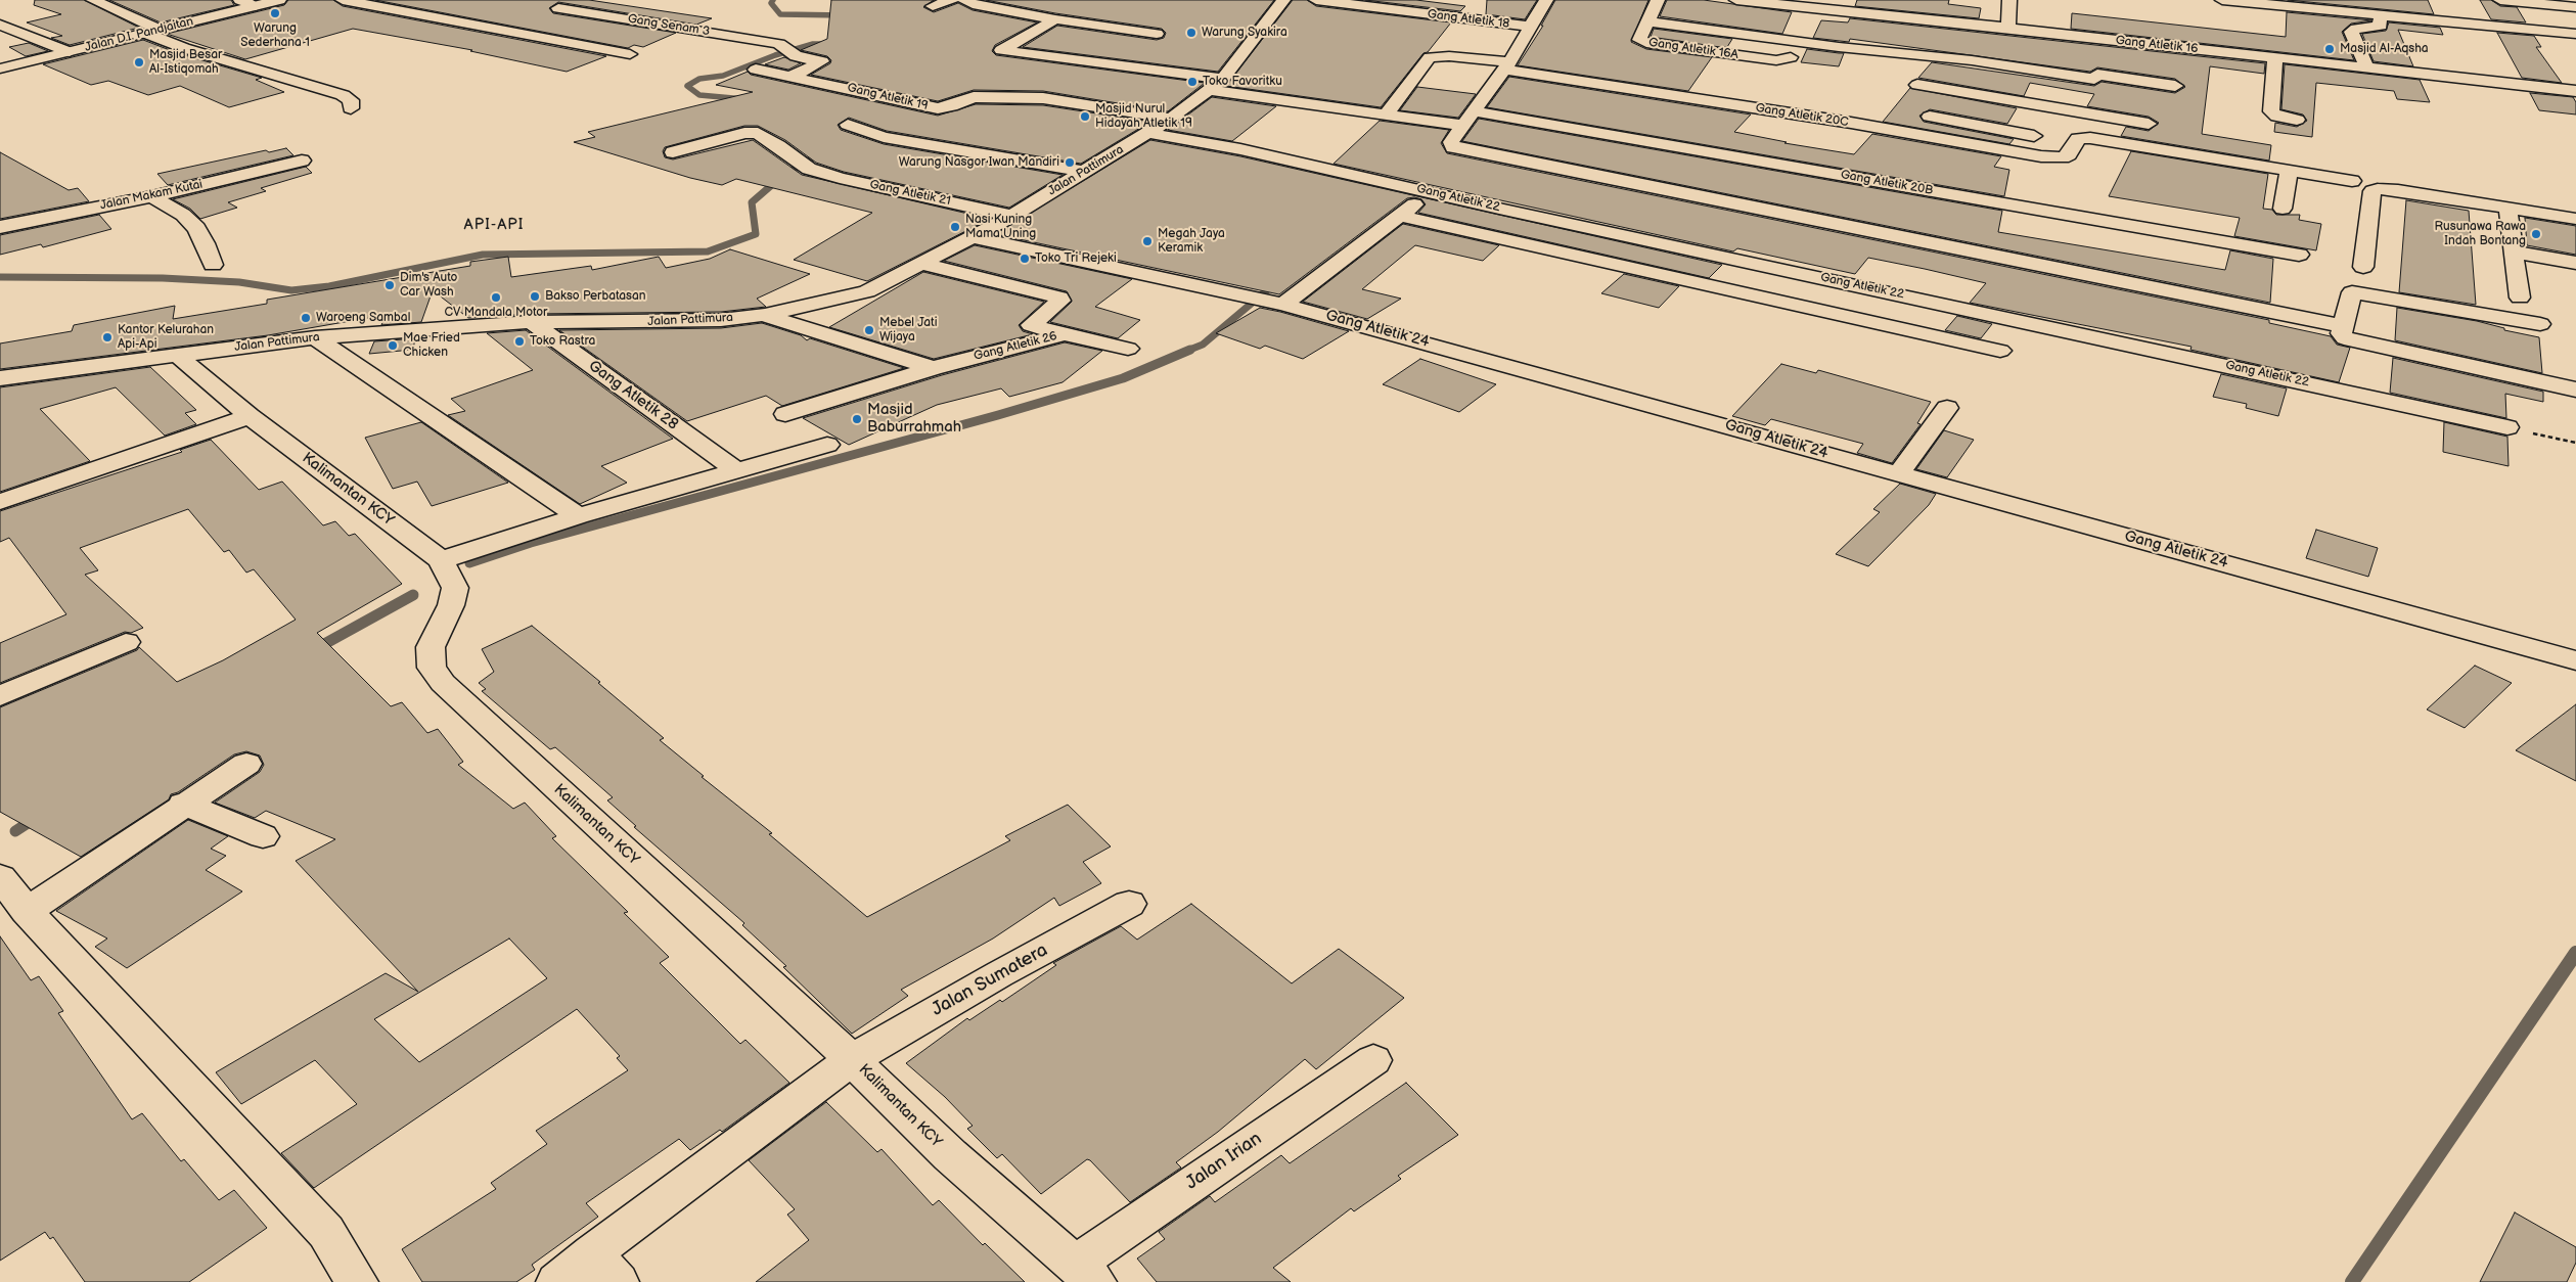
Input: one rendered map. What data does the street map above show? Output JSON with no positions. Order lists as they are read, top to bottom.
{
  "streets": {
    "street": [
      "Gang Atletik 18",
      "Gang Senam 3",
      "Jalan D.I. Pandjaitan",
      "Gang Atletik 16",
      "Gang Atletik 16A",
      "Gang Atletik 19",
      "Gang Atletik 20C",
      "Jalan Pattimura",
      "Gang Atletik 20B",
      "Gang Atletik 21",
      "Jalan Makam Kutai",
      "Gang Atletik 22",
      "Gang Atletik 24",
      "Gang Atletik 26",
      "Gang Atletik 28",
      "Kalimantan KCY",
      "Jalan Sumatera",
      "Jalan Irian"
    ]
  },
  "crossings": [
    ["Gang Senam 3", "Gang Atletik 19"],
    ["Gang Atletik 19", "Jalan Pattimura"],
    ["Gang Atletik 20C", "Gang Atletik 20B"],
    ["Jalan Pattimura", "Gang Atletik 20B"],
    ["Jalan Pattimura", "Gang Atletik 21"],
    ["Jalan Pattimura", "Gang Atletik 22"],
    ["Jalan Pattimura", "Gang Atletik 24"],
    ["Jalan Pattimura", "Gang Atletik 28"],
    ["Jalan Pattimura", "Kalimantan KCY"],
    ["Kalimantan KCY", "Jalan Sumatera"],
    ["Kalimantan KCY", "Jalan Irian"]
  ],
  "districts": ["API-API"],
  "places": [
    "Warung Sederhana 1",
    "Warung Syakira",
    "Masjid Al-Aqsha",
    "Masjid Besar Al-Istiqomah",
    "Toko Favoritku",
    "Masjid Nurul Hidayah Atletik 19",
    "Warung Nasgor Iwan Mandiri",
    "Nasi Kuning Mama Uning",
    "Rusunawa Rawa Indah Bontang",
    "Megah Jaya Keramik",
    "Toko Tri Rejeki",
    "Dim's Auto Car Wash",
    "Bakso Perbatasan",
    "CV Mandala Motor",
    "Waroeng Sambal",
    "Mebel Jati Wijaya",
    "Kantor Kelurahan Api-Api",
    "Toko Rastra",
    "Mae Fried Chicken",
    "Masjid Baburrahmah"
  ]
}
